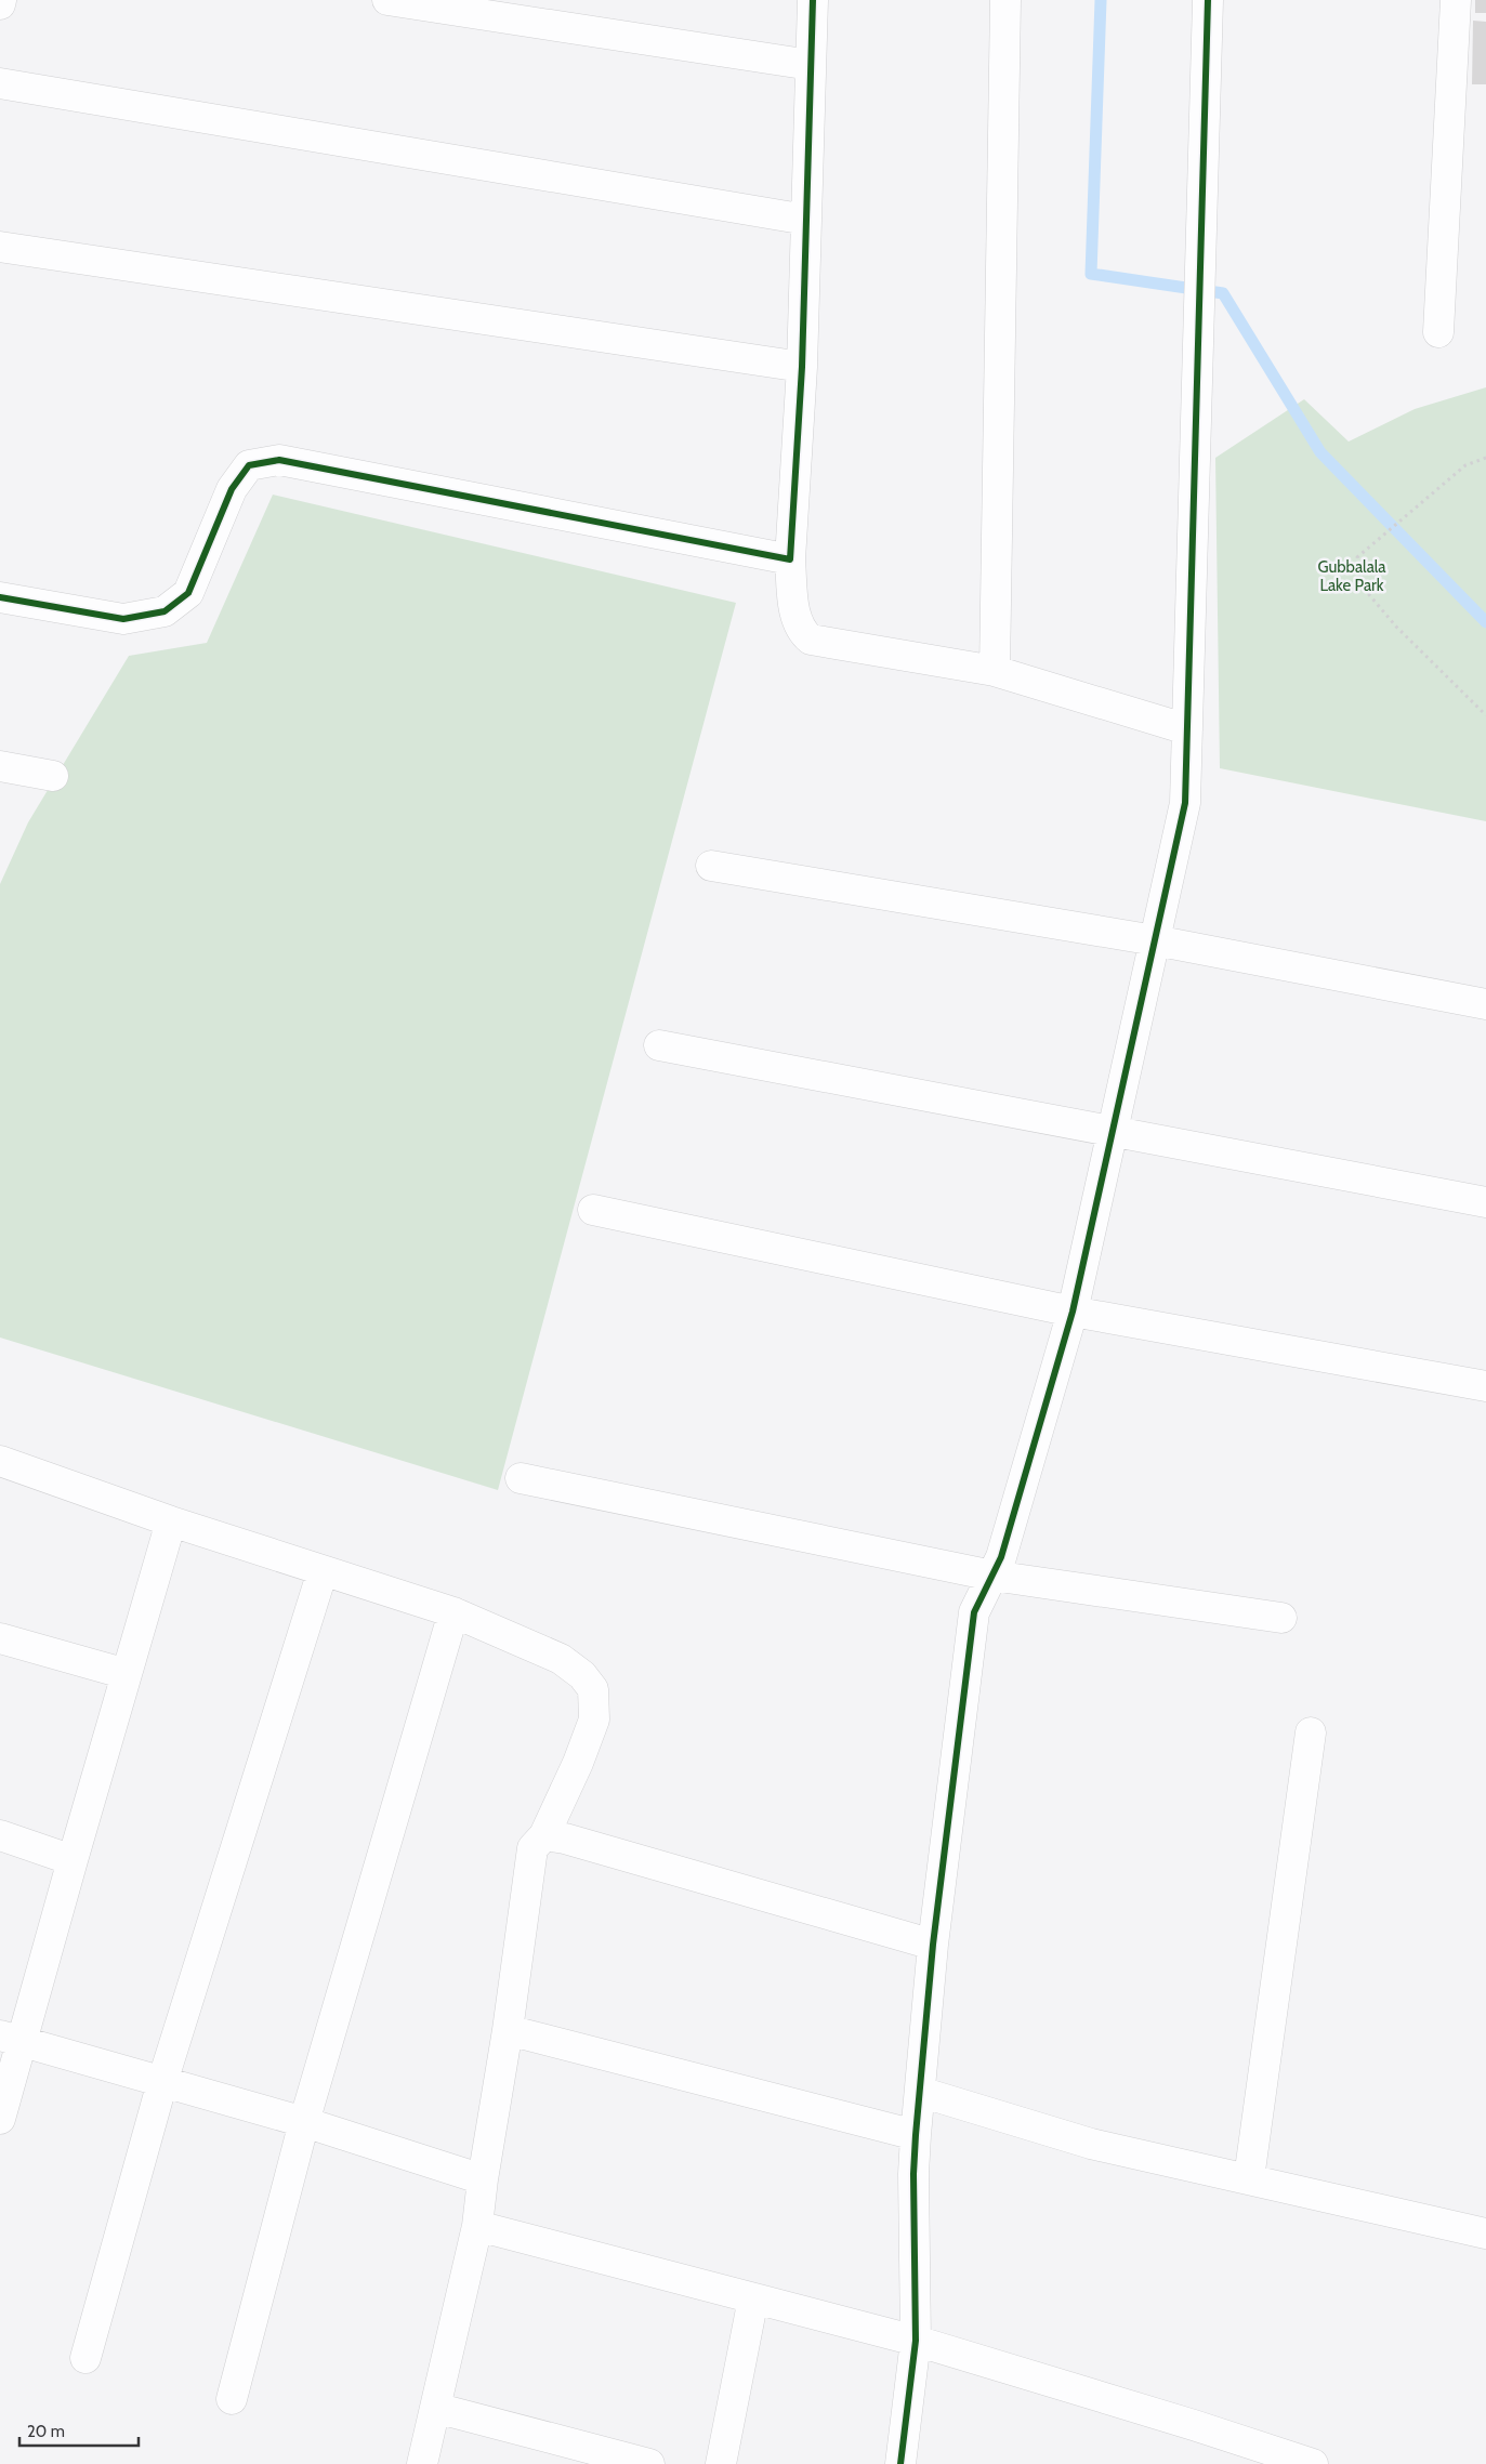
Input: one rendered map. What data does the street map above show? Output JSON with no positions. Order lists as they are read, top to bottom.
{
  "parks": ["Gubbalala Lake Park"],
  "scale_bar": "20 m"
}
